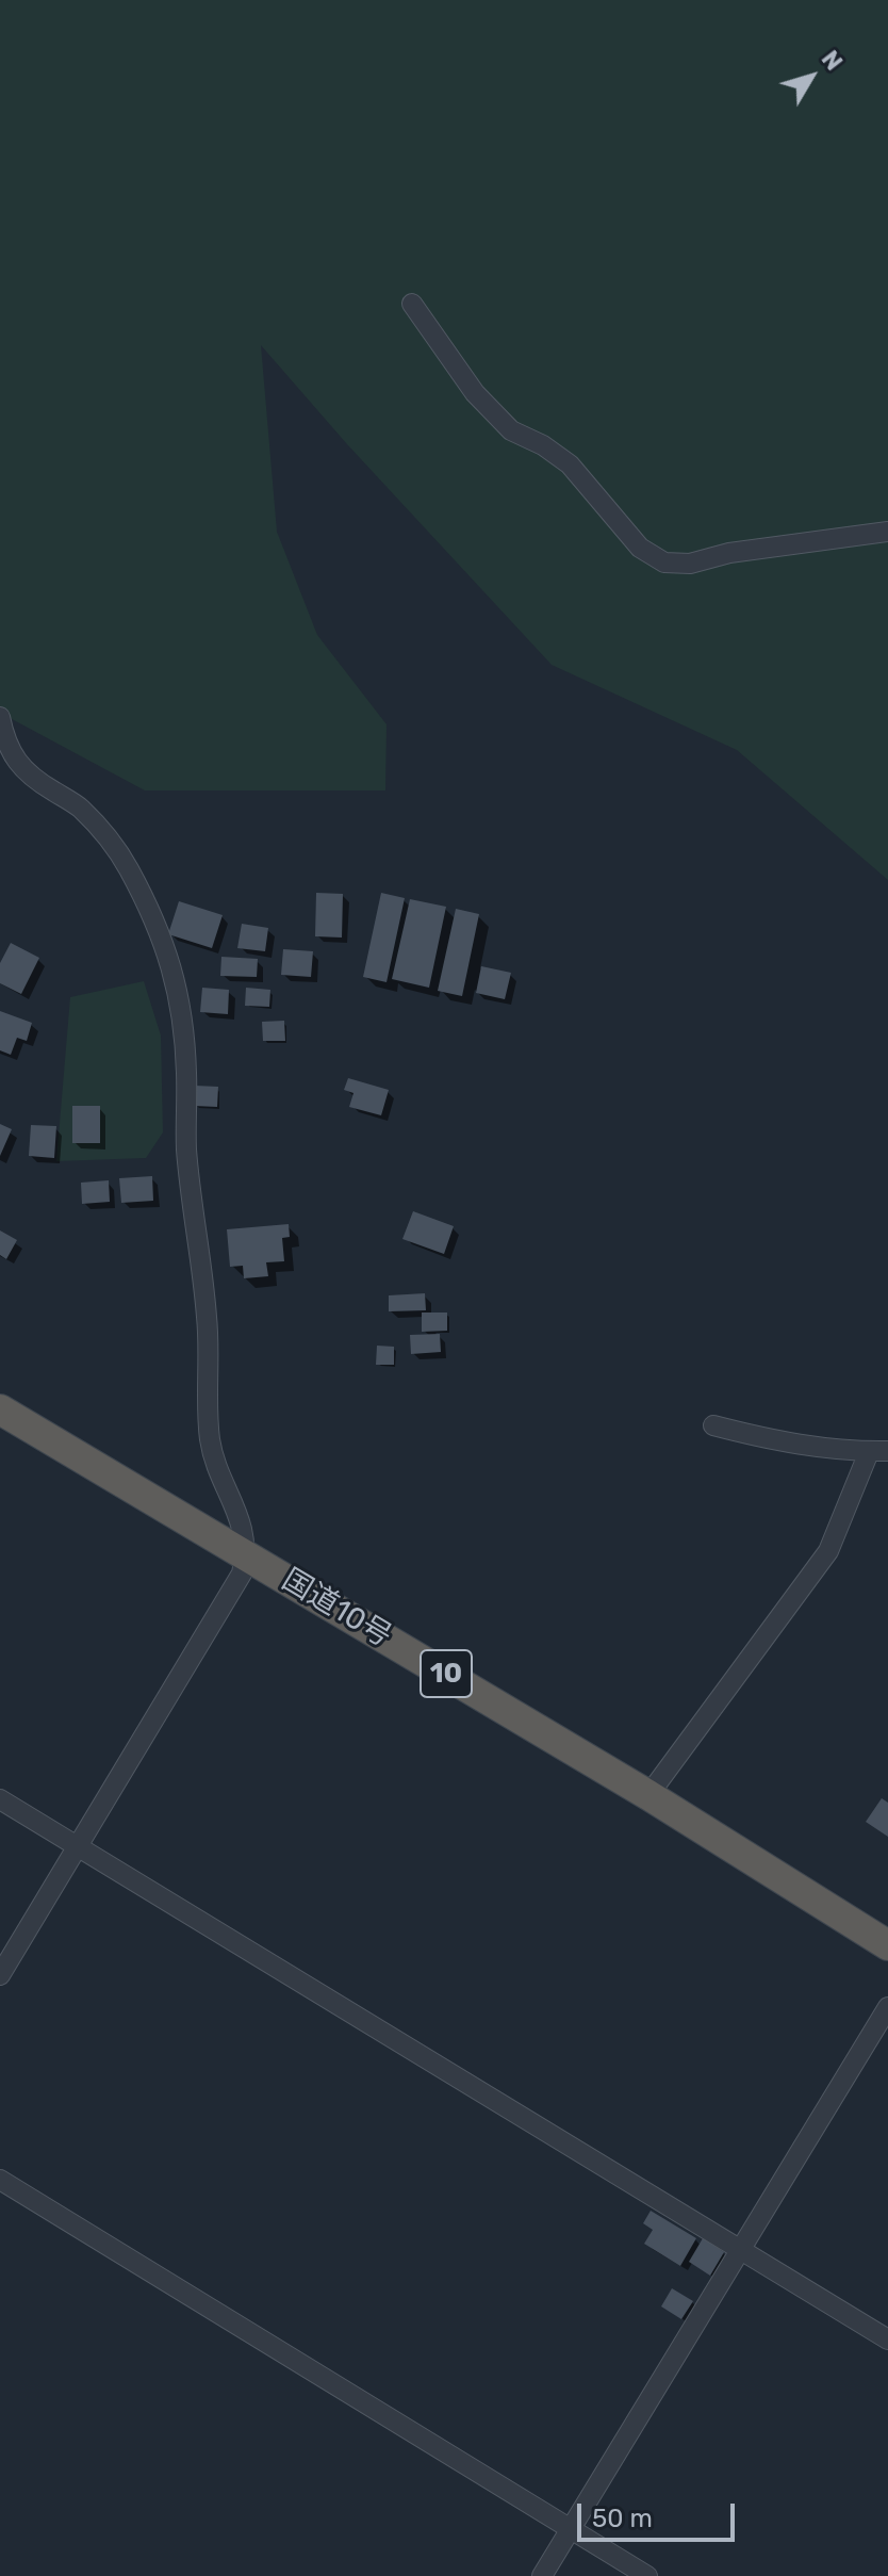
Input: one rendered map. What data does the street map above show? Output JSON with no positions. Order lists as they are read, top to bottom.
{
  "streets": {
    "highway": ["国道10号", "10"]
  },
  "scale_bar": "50 m",
  "north": "top right"
}
